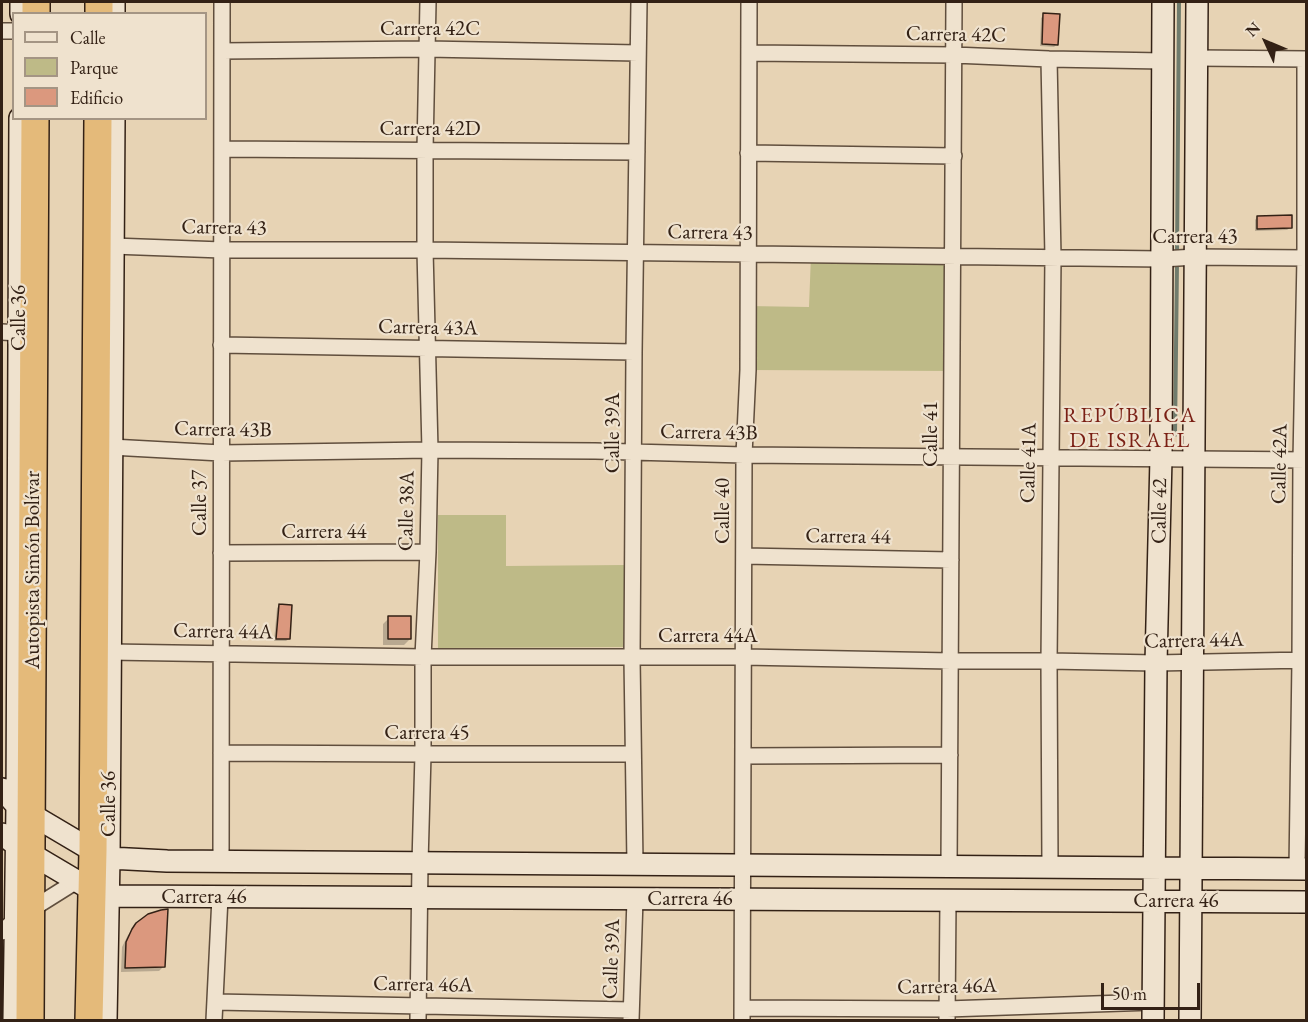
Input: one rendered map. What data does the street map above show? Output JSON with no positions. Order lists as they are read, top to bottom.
{
  "streets": {
    "highway": ["Autopista Simón Bolívar"],
    "street": [
      "Carrera 42C",
      "Carrera 42D",
      "Carrera 43",
      "Calle 36",
      "Carrera 43A",
      "Carrera 43B",
      "Calle 39A",
      "Calle 41",
      "Calle 41A",
      "Calle 42A",
      "Calle 37",
      "Calle 38A",
      "Calle 40",
      "Calle 42",
      "Carrera 44",
      "Carrera 44A",
      "Carrera 45",
      "Carrera 46",
      "Carrera 46A"
    ]
  },
  "crossings": [
    ["Carrera 42C", "Calle 39A"],
    ["Carrera 42C", "Calle 41"],
    ["Carrera 42C", "Calle 41A"],
    ["Carrera 42C", "Calle 37"],
    ["Carrera 42C", "Calle 38A"],
    ["Carrera 42C", "Calle 40"],
    ["Carrera 42C", "Calle 42"],
    ["Carrera 42D", "Calle 39A"],
    ["Carrera 42D", "Calle 37"],
    ["Carrera 42D", "Calle 38A"],
    ["Carrera 43", "Calle 36"],
    ["Carrera 43", "Calle 39A"],
    ["Carrera 43", "Calle 41"],
    ["Carrera 43", "Calle 41A"],
    ["Carrera 43", "Calle 42A"],
    ["Carrera 43", "Calle 37"],
    ["Carrera 43", "Calle 38A"],
    ["Carrera 43", "Calle 40"],
    ["Carrera 43", "Calle 42"],
    ["Calle 36", "Carrera 43B"],
    ["Calle 36", "Autopista Simón Bolívar"],
    ["Calle 36", "Carrera 44A"],
    ["Calle 36", "Carrera 46"],
    ["Carrera 43A", "Calle 39A"],
    ["Carrera 43A", "Calle 37"],
    ["Carrera 43A", "Calle 38A"],
    ["Carrera 43B", "Calle 39A"],
    ["Carrera 43B", "Calle 41"],
    ["Carrera 43B", "Calle 41A"],
    ["Carrera 43B", "Calle 42A"],
    ["Carrera 43B", "Calle 37"],
    ["Carrera 43B", "Calle 38A"],
    ["Carrera 43B", "Calle 40"],
    ["Carrera 43B", "Calle 42"],
    ["Calle 39A", "Carrera 44A"],
    ["Calle 39A", "Carrera 45"],
    ["Calle 39A", "Carrera 46"],
    ["Calle 39A", "Carrera 46A"],
    ["Calle 41", "Carrera 44"],
    ["Calle 41", "Carrera 44A"],
    ["Calle 41", "Carrera 46"],
    ["Calle 41A", "Carrera 44A"],
    ["Calle 41A", "Carrera 46"],
    ["Calle 42A", "Carrera 44A"],
    ["Calle 42A", "Carrera 46"],
    ["Calle 37", "Carrera 44"],
    ["Calle 37", "Carrera 44A"],
    ["Calle 37", "Carrera 45"],
    ["Calle 37", "Carrera 46"],
    ["Calle 38A", "Carrera 44"],
    ["Calle 38A", "Carrera 44A"],
    ["Calle 38A", "Carrera 45"],
    ["Calle 38A", "Carrera 46"],
    ["Calle 38A", "Carrera 46A"],
    ["Calle 40", "Carrera 44"],
    ["Calle 40", "Carrera 44A"],
    ["Calle 40", "Carrera 46"],
    ["Calle 40", "Carrera 46A"],
    ["Calle 42", "Carrera 44A"],
    ["Calle 42", "Carrera 46"],
    ["Calle 42", "Carrera 46A"],
    ["Autopista Simón Bolívar", "Carrera 46"]
  ],
  "districts": ["REPÚBLICA DE ISRAEL"],
  "legend": ["Calle", "Parque", "Edificio"],
  "scale_bar": "50 m",
  "north": "top left"
}
